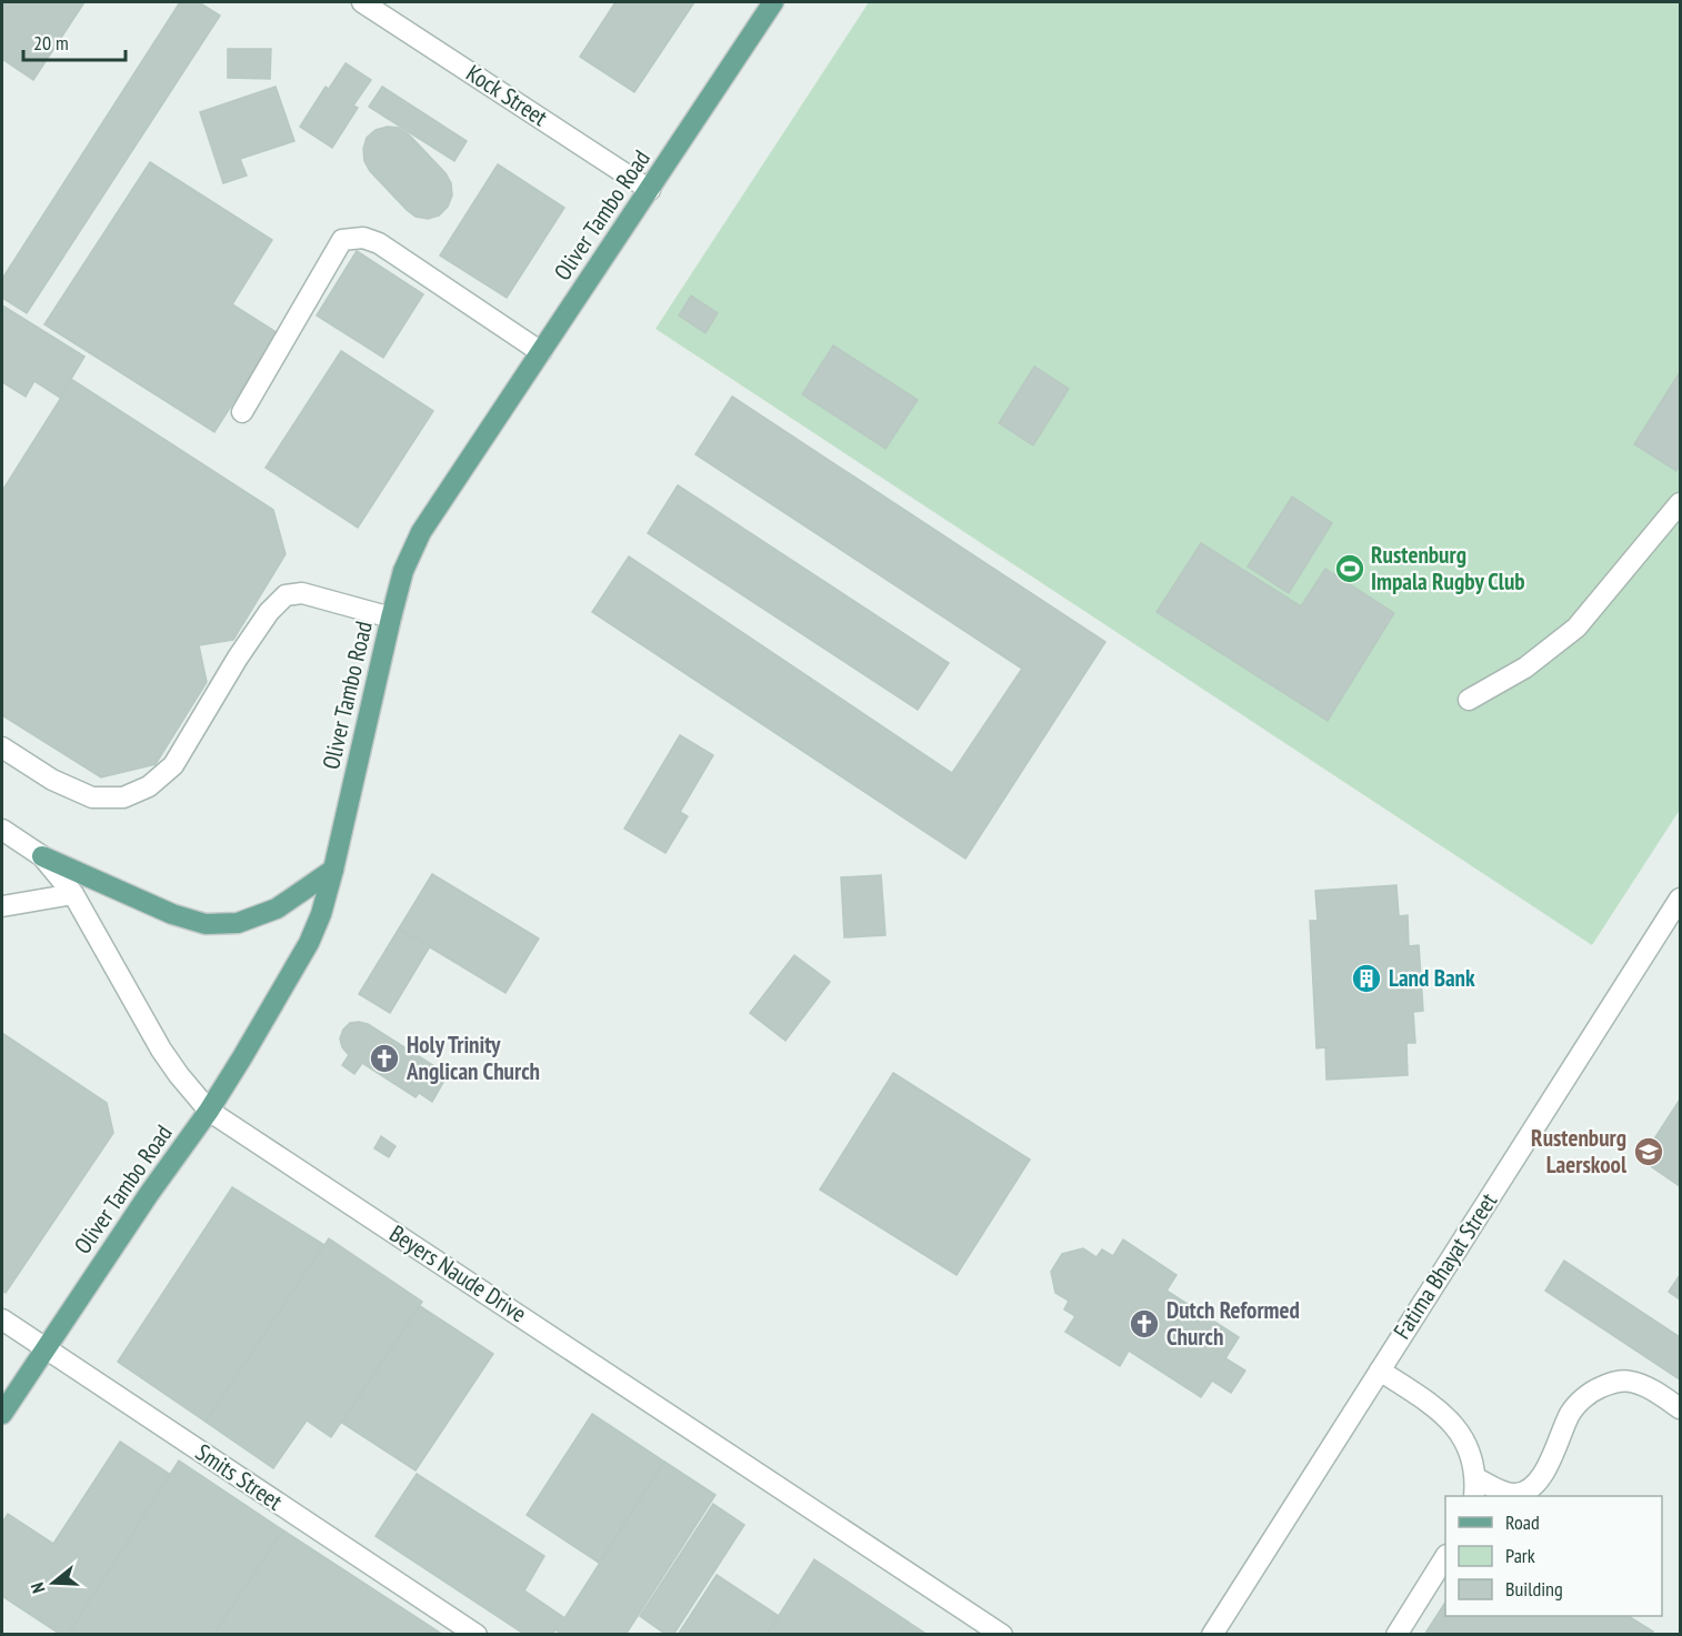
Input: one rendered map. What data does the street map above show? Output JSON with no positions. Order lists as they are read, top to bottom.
{
  "streets": {
    "main road": ["Oliver Tambo Road"],
    "street": [
      "Kock Street",
      "Fatima Bhayat Street",
      "Beyers Naude Drive",
      "Smits Street"
    ]
  },
  "crossings": [
    ["Kock Street", "Oliver Tambo Road"],
    ["Oliver Tambo Road", "Beyers Naude Drive"],
    ["Oliver Tambo Road", "Smits Street"]
  ],
  "places": {
    "sports": ["Rustenburg Impala Rugby Club"],
    "building": ["Land Bank"],
    "church": ["Holy Trinity Anglican Church", "Dutch Reformed Church"],
    "school or university": ["Rustenburg Laerskool"]
  },
  "legend": ["Road", "Park", "Building"],
  "scale_bar": "20 m",
  "north": "left"
}
